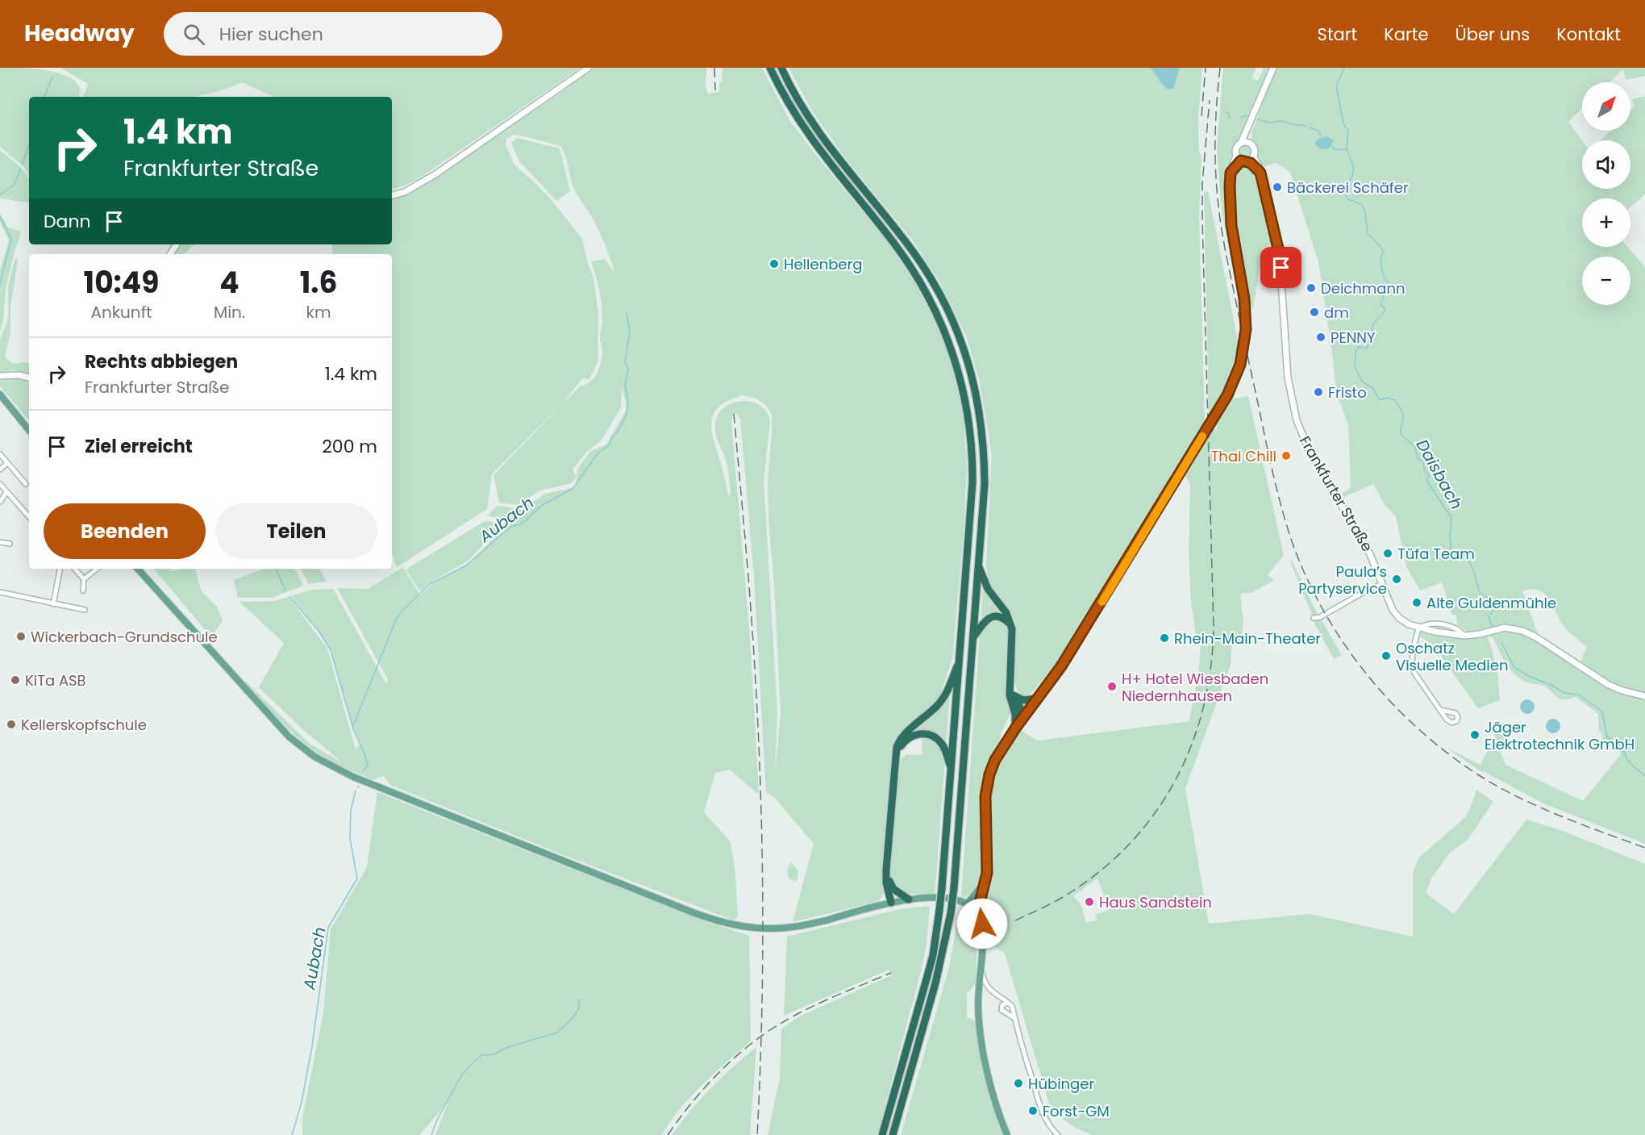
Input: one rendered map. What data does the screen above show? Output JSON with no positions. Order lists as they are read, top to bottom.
{
  "streets": {
    "main road": ["Frankfurter Straße"]
  },
  "water": ["Daisbach", "Aubach"],
  "places": [
    "Bäckerei Schäfer",
    "Hellenberg",
    "Deichmann",
    "dm",
    "PENNY",
    "Fristo",
    "Thai Chili",
    "Tüfa Team",
    "Paula′s Partyservice",
    "Alte Guldenmühle",
    "Wickerbach-Grundschule",
    "Rhein-Main-Theater",
    "Oschatz Visuelle Medien",
    "KiTa ASB",
    "H+ Hotel Wiesbaden Niedernhausen",
    "Kellerskopfschule",
    "Jäger Elektrotechnik GmbH",
    "Haus Sandstein",
    "Hübinger",
    "Forst-GM"
  ],
  "north": "top right",
  "page": {
    "header": "Headway",
    "search": "Hier suchen",
    "nav": [
      "Start",
      "Karte",
      "Über uns",
      "Kontakt"
    ],
    "map_buttons": ["+", "−"],
    "turn": ["1.4 km", "Frankfurter Straße"],
    "then": "Dann",
    "eta": [
      "10:49",
      "Ankunft",
      "4",
      "Min.",
      "1.6",
      "km"
    ],
    "list": [
      {
        "name": "Rechts abbiegen",
        "note": "Frankfurter Straße",
        "value": "1.4 km"
      },
      {
        "name": "Ziel erreicht",
        "value": "200 m"
      }
    ],
    "buttons": ["Beenden", "Teilen"]
  }
}
